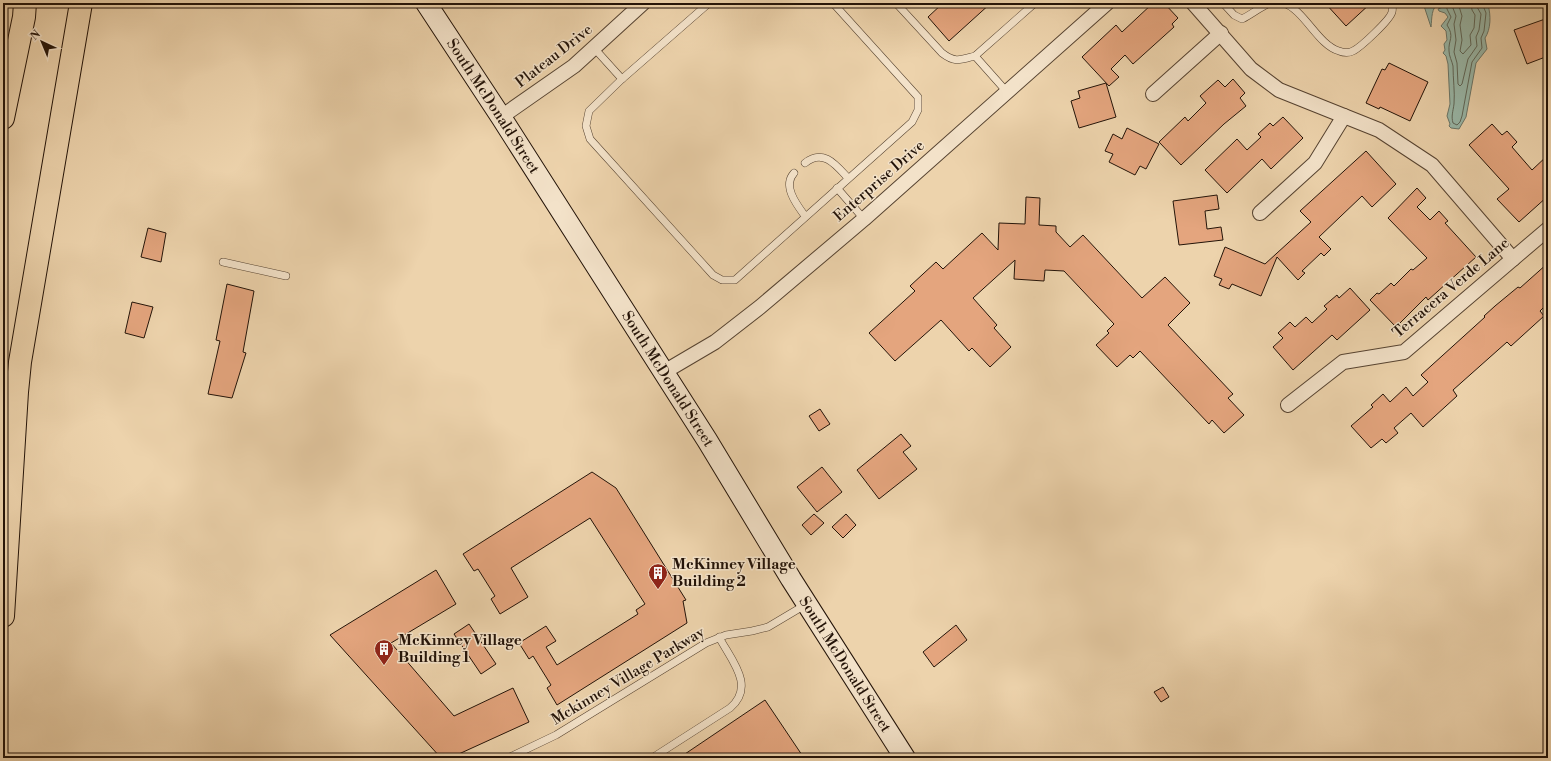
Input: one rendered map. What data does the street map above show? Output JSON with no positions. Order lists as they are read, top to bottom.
{
  "streets": {
    "main road": ["South McDonald Street"],
    "street": ["Plateau Drive", "Enterprise Drive", "Terracera Verde Lane"],
    "lane": ["Mckinney Village Parkway"]
  },
  "crossings": [
    ["Plateau Drive", "South McDonald Street"],
    ["South McDonald Street", "Enterprise Drive"],
    ["South McDonald Street", "Mckinney Village Parkway"]
  ],
  "places": {
    "building": ["McKinney Village Building 2", "McKinney Village Building 1"]
  },
  "north": "top left"
}
